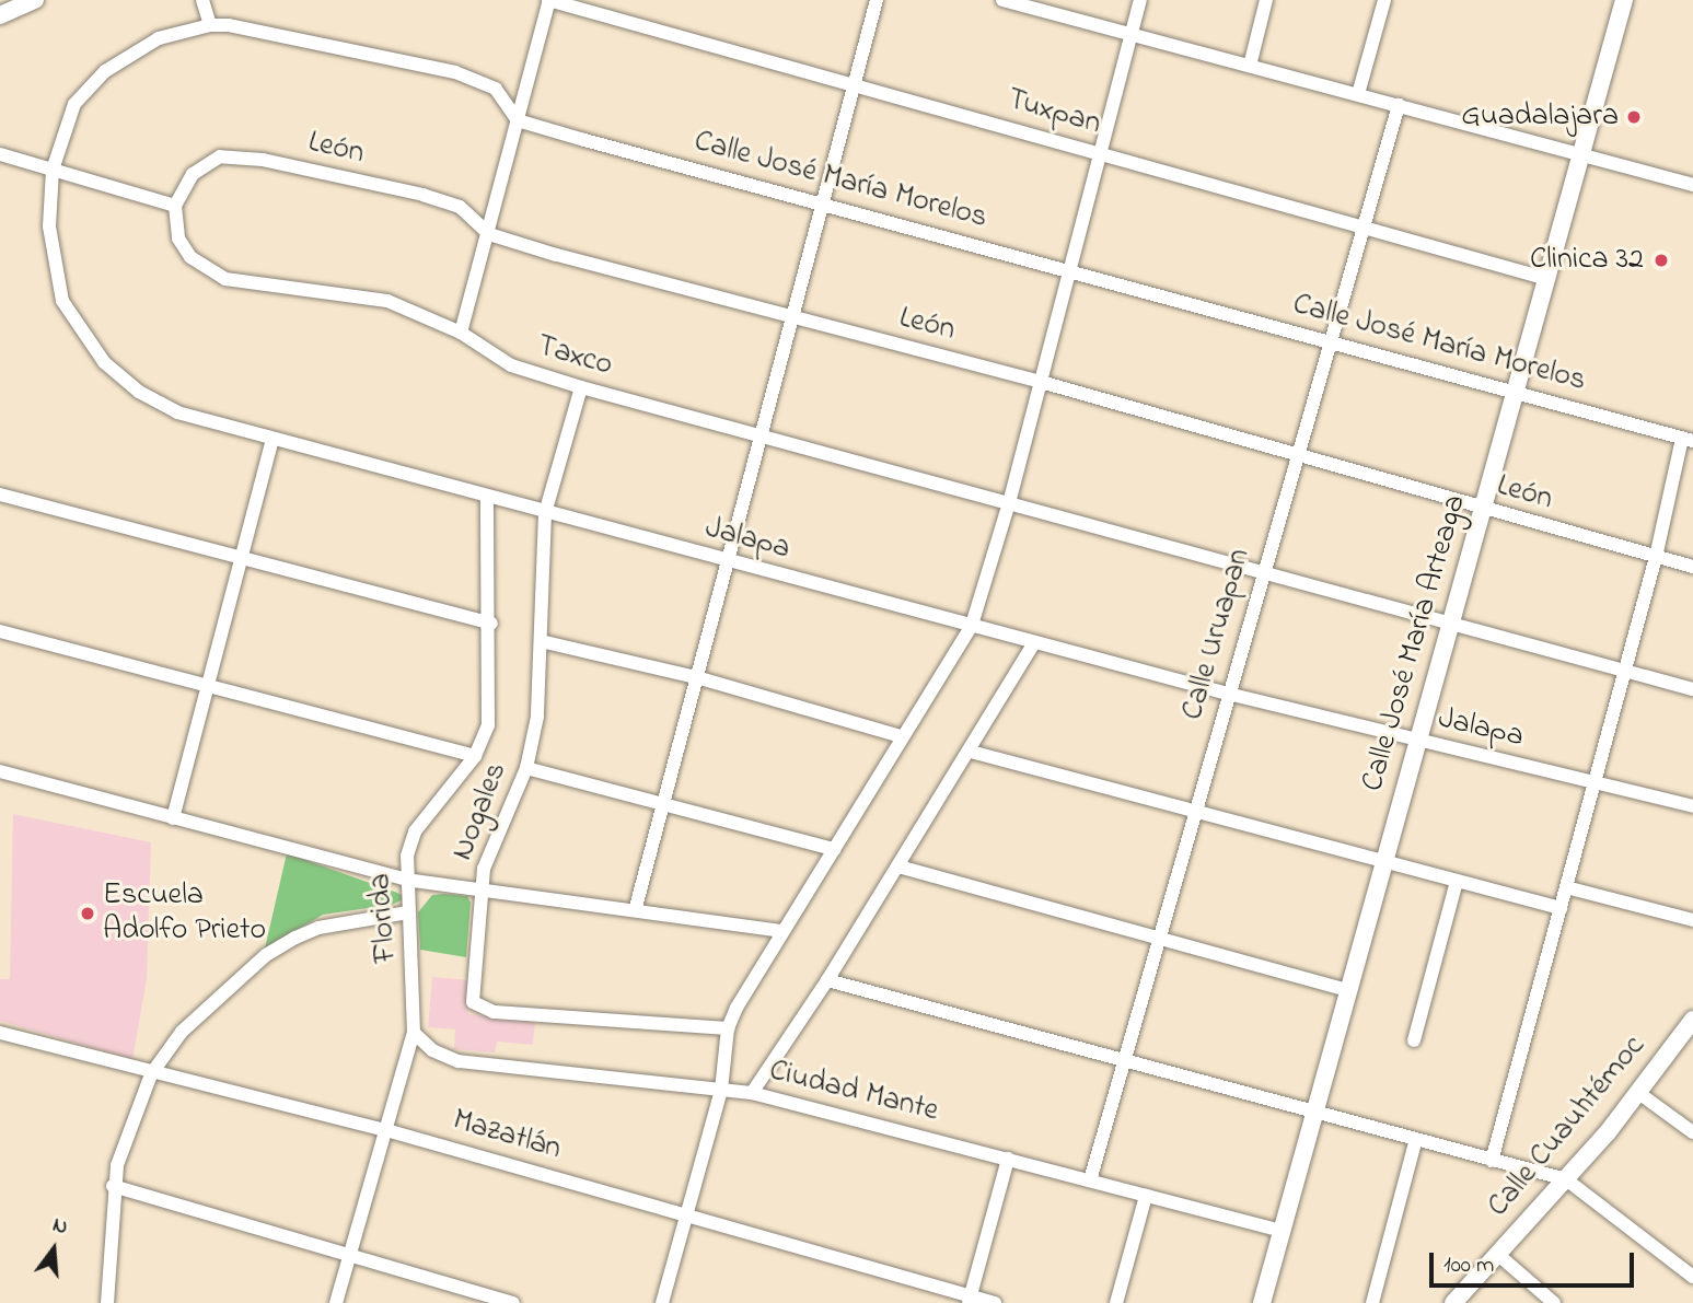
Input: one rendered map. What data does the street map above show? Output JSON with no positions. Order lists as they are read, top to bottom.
{
  "streets": {
    "street": [
      "Tuxpan",
      "León",
      "Calle José María Morelos",
      "Taxco",
      "Jalapa",
      "Calle Uruapan",
      "Calle José María Arteaga",
      "Nogales",
      "Florida",
      "Ciudad Mante",
      "Calle Cuauhtémoc",
      "Mazatlán"
    ]
  },
  "crossings": [
    ["Tuxpan", "Calle Uruapan"],
    ["Tuxpan", "Calle José María Arteaga"],
    ["León", "Taxco"],
    ["León", "Calle Uruapan"],
    ["León", "Calle José María Arteaga"],
    ["Calle José María Morelos", "Calle Uruapan"],
    ["Calle José María Morelos", "Calle José María Arteaga"],
    ["Taxco", "Calle Uruapan"],
    ["Taxco", "Calle José María Arteaga"],
    ["Taxco", "Nogales"],
    ["Jalapa", "Calle Uruapan"],
    ["Jalapa", "Calle José María Arteaga"],
    ["Jalapa", "Nogales"],
    ["Jalapa", "Florida"],
    ["Calle Uruapan", "Ciudad Mante"],
    ["Calle José María Arteaga", "Ciudad Mante"],
    ["Florida", "Ciudad Mante"],
    ["Florida", "Mazatlán"]
  ],
  "places": ["Guadalajara", "Clinica 32", "Escuela Adolfo Prieto"],
  "scale_bar": "100 m",
  "north": "top"
}
